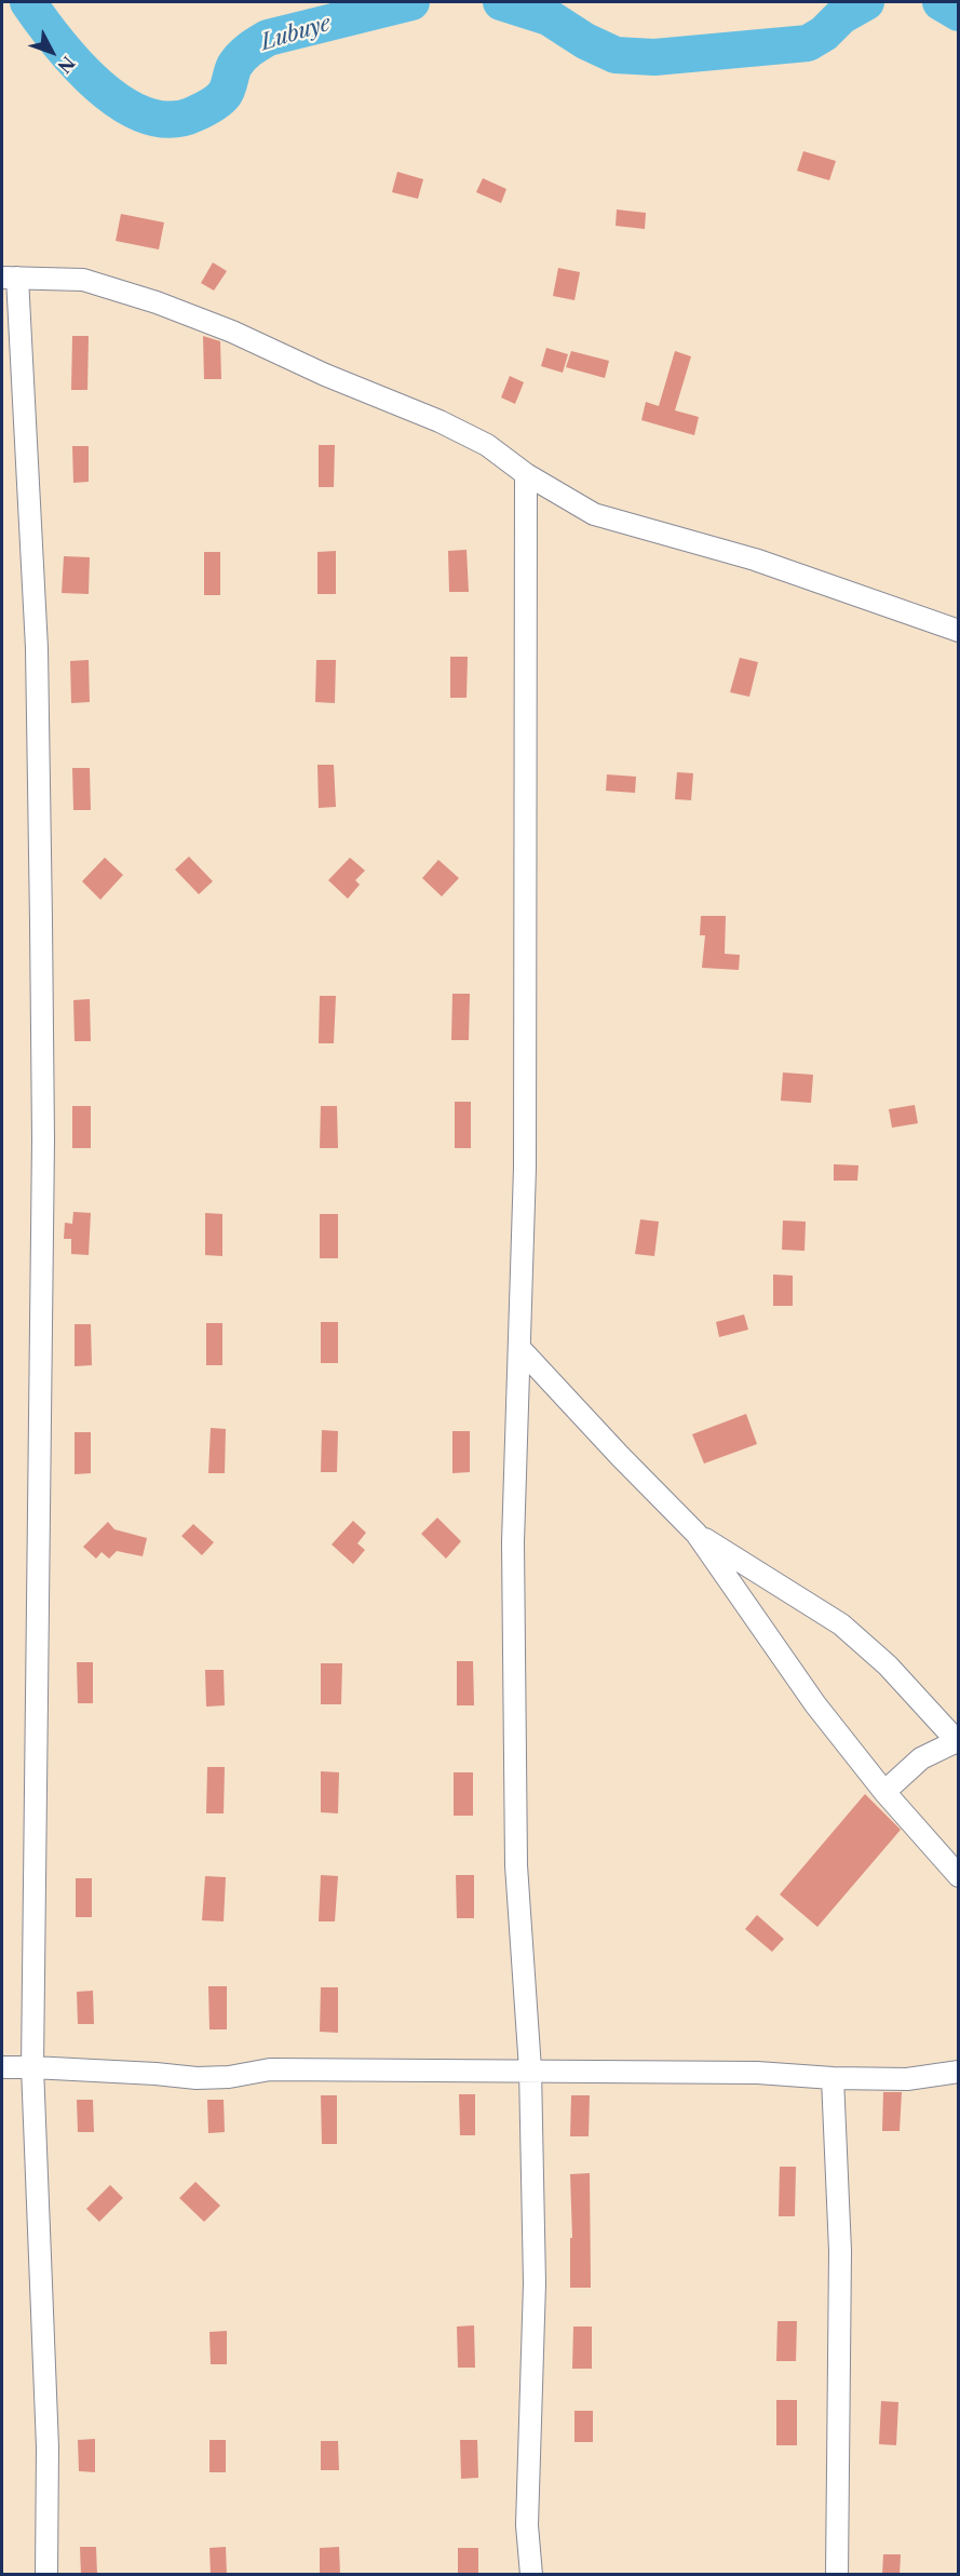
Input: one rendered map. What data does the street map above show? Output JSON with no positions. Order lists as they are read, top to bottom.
{
  "water": ["Lubuye"],
  "north": "bottom right"
}
